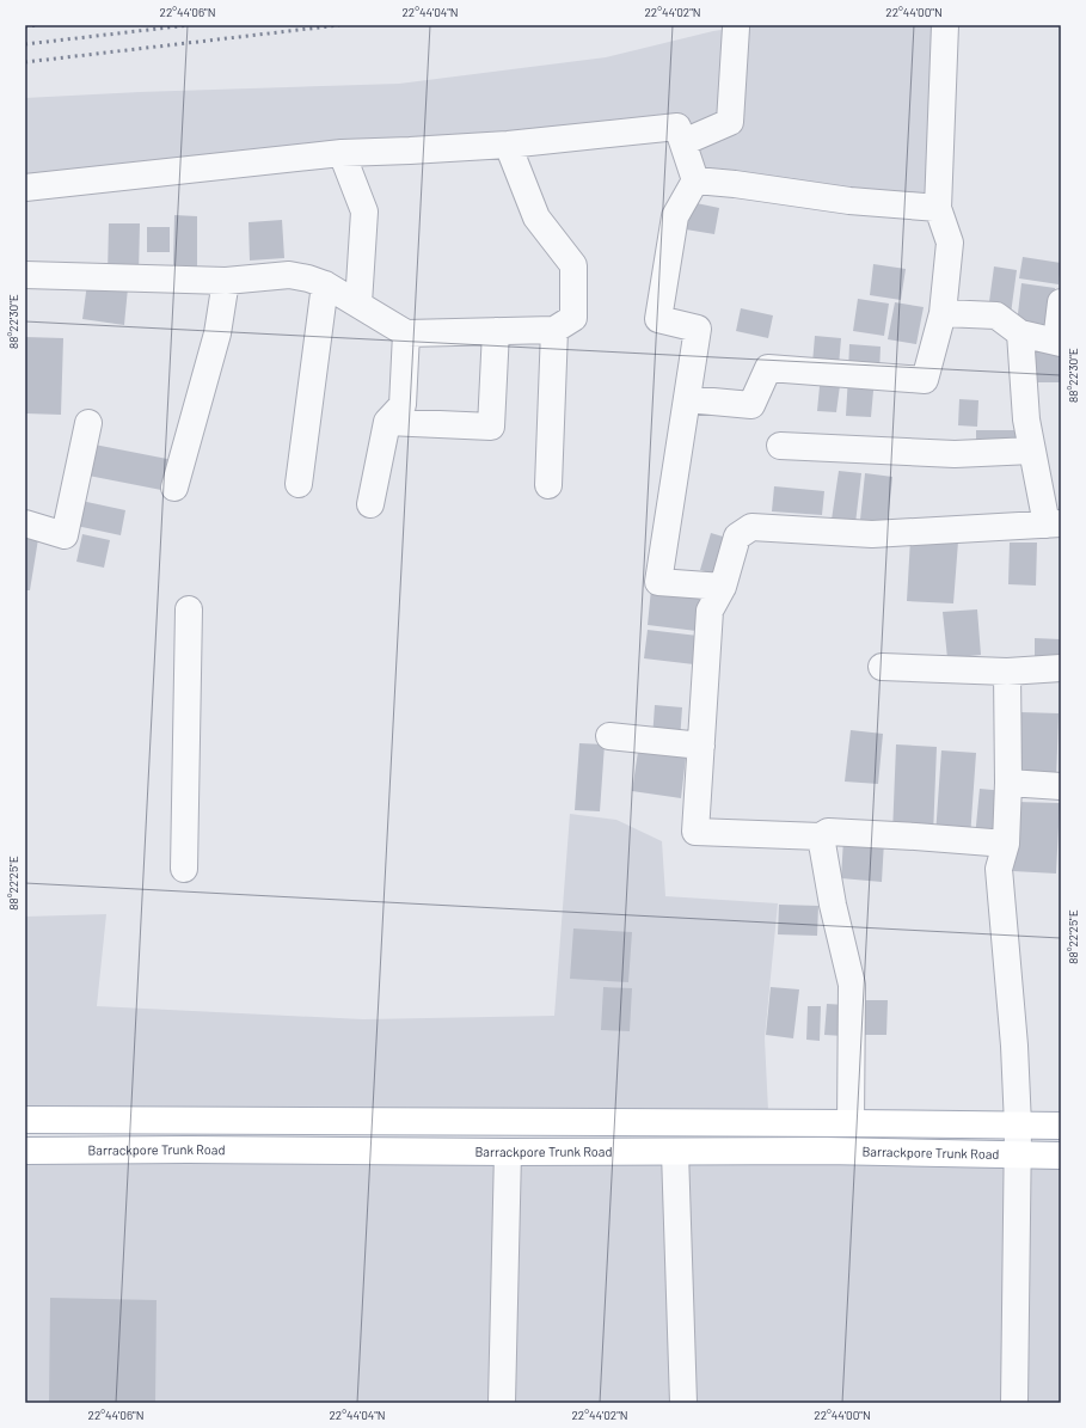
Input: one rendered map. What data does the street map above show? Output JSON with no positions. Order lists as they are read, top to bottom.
{
  "streets": {
    "main road": ["Barrackpore Trunk Road"]
  },
  "coordinates": [
    "22°44'06\"N",
    "22°44'04\"N",
    "22°44'02\"N",
    "22°44'00\"N",
    "88°22'30\"E",
    "88°22'25\"E"
  ]
}
